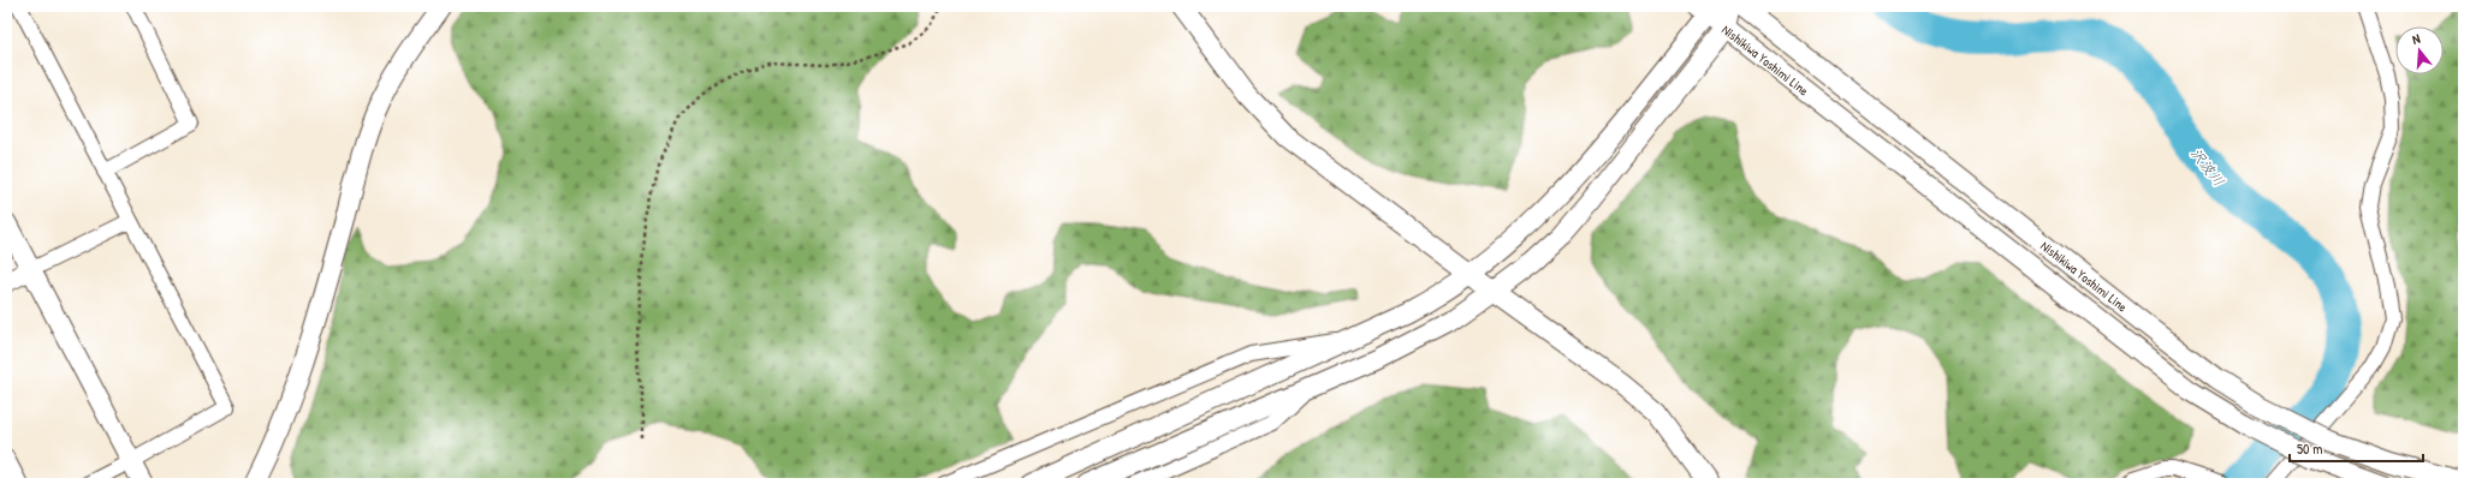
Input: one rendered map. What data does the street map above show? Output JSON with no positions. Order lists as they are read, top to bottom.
{
  "streets": {
    "street": ["Nishikiwa Yoshimi Line"]
  },
  "water": ["沢波川"],
  "scale_bar": "50 m",
  "north": "top"
}
